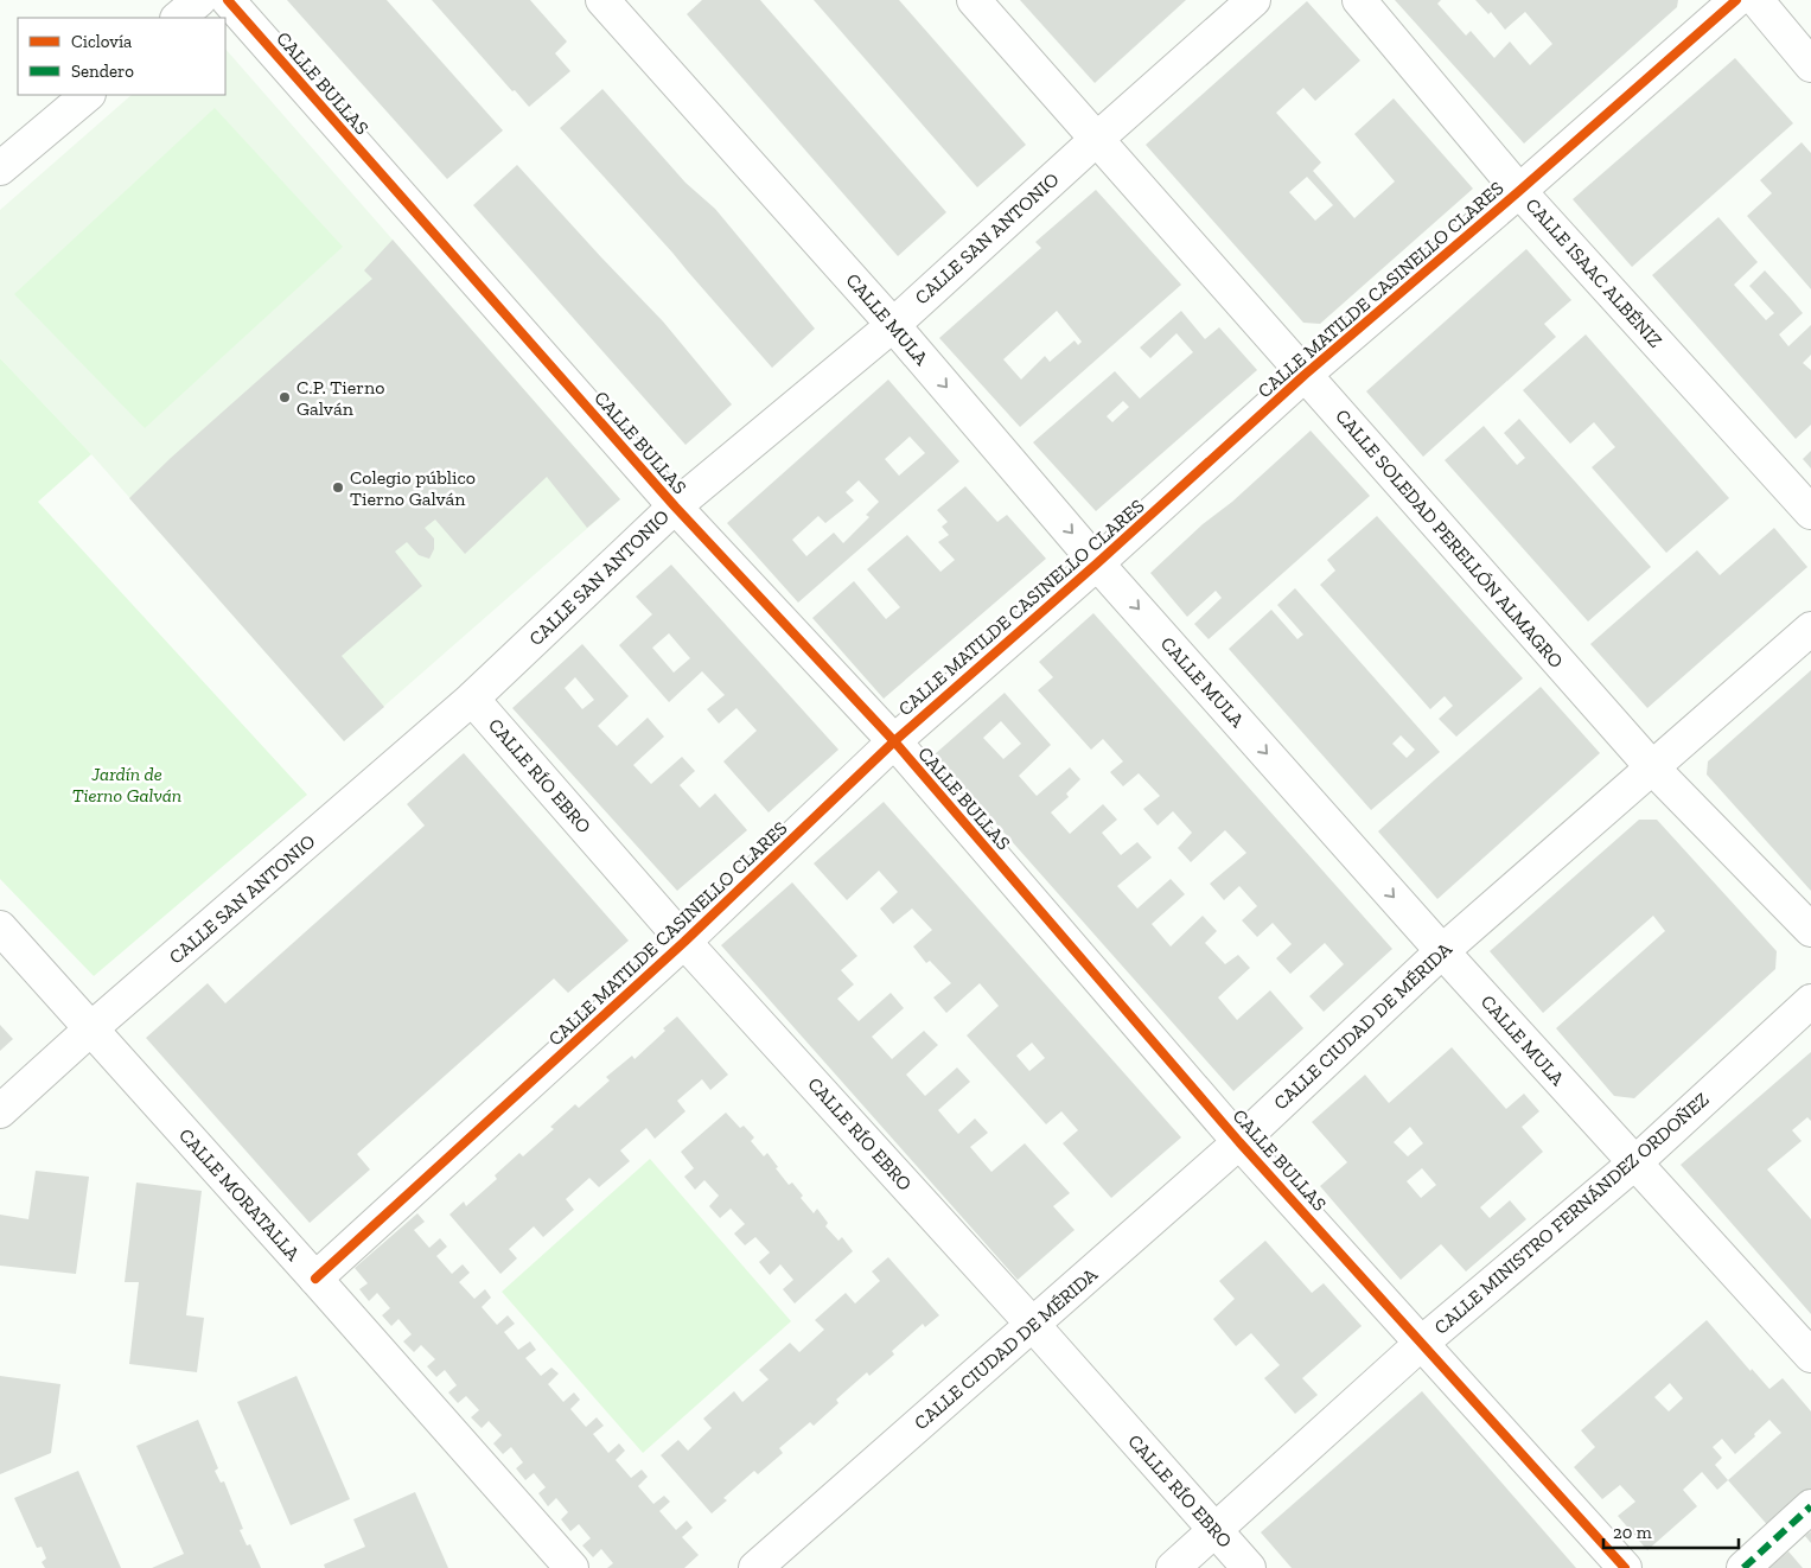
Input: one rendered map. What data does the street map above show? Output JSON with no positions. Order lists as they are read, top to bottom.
{
  "streets": {
    "street": [
      "CALLE BULLAS",
      "CALLE SAN ANTONIO",
      "CALLE ISAAC ALBÉNIZ",
      "CALLE MATILDE CASINELLO CLARES",
      "CALLE MULA",
      "CALLE SOLEDAD PERELLÓN ALMAGRO",
      "CALLE RÍO EBRO",
      "CALLE CIUDAD DE MÉRIDA",
      "CALLE MORATALLA",
      "CALLE MINISTRO FERNÁNDEZ ORDOÑEZ"
    ]
  },
  "crossings": [
    ["CALLE BULLAS", "CALLE SAN ANTONIO"],
    ["CALLE BULLAS", "CALLE MATILDE CASINELLO CLARES"],
    ["CALLE BULLAS", "CALLE CIUDAD DE MÉRIDA"],
    ["CALLE BULLAS", "CALLE MINISTRO FERNÁNDEZ ORDOÑEZ"],
    ["CALLE SAN ANTONIO", "CALLE MULA"],
    ["CALLE SAN ANTONIO", "CALLE SOLEDAD PERELLÓN ALMAGRO"],
    ["CALLE SAN ANTONIO", "CALLE RÍO EBRO"],
    ["CALLE SAN ANTONIO", "CALLE MORATALLA"],
    ["CALLE ISAAC ALBÉNIZ", "CALLE MATILDE CASINELLO CLARES"],
    ["CALLE MATILDE CASINELLO CLARES", "CALLE MULA"],
    ["CALLE MATILDE CASINELLO CLARES", "CALLE SOLEDAD PERELLÓN ALMAGRO"],
    ["CALLE MATILDE CASINELLO CLARES", "CALLE RÍO EBRO"],
    ["CALLE MATILDE CASINELLO CLARES", "CALLE MORATALLA"],
    ["CALLE MULA", "CALLE CIUDAD DE MÉRIDA"],
    ["CALLE MULA", "CALLE MINISTRO FERNÁNDEZ ORDOÑEZ"],
    ["CALLE SOLEDAD PERELLÓN ALMAGRO", "CALLE CIUDAD DE MÉRIDA"],
    ["CALLE RÍO EBRO", "CALLE CIUDAD DE MÉRIDA"],
    ["CALLE RÍO EBRO", "CALLE MINISTRO FERNÁNDEZ ORDOÑEZ"]
  ],
  "one_way": ["CALLE MULA"],
  "parks": ["Jardín de Tierno Galván"],
  "places": ["C.P. Tierno Galván", "Colegio público Tierno Galván"],
  "legend": ["Ciclovía", "Sendero"],
  "scale_bar": "20 m"
}
